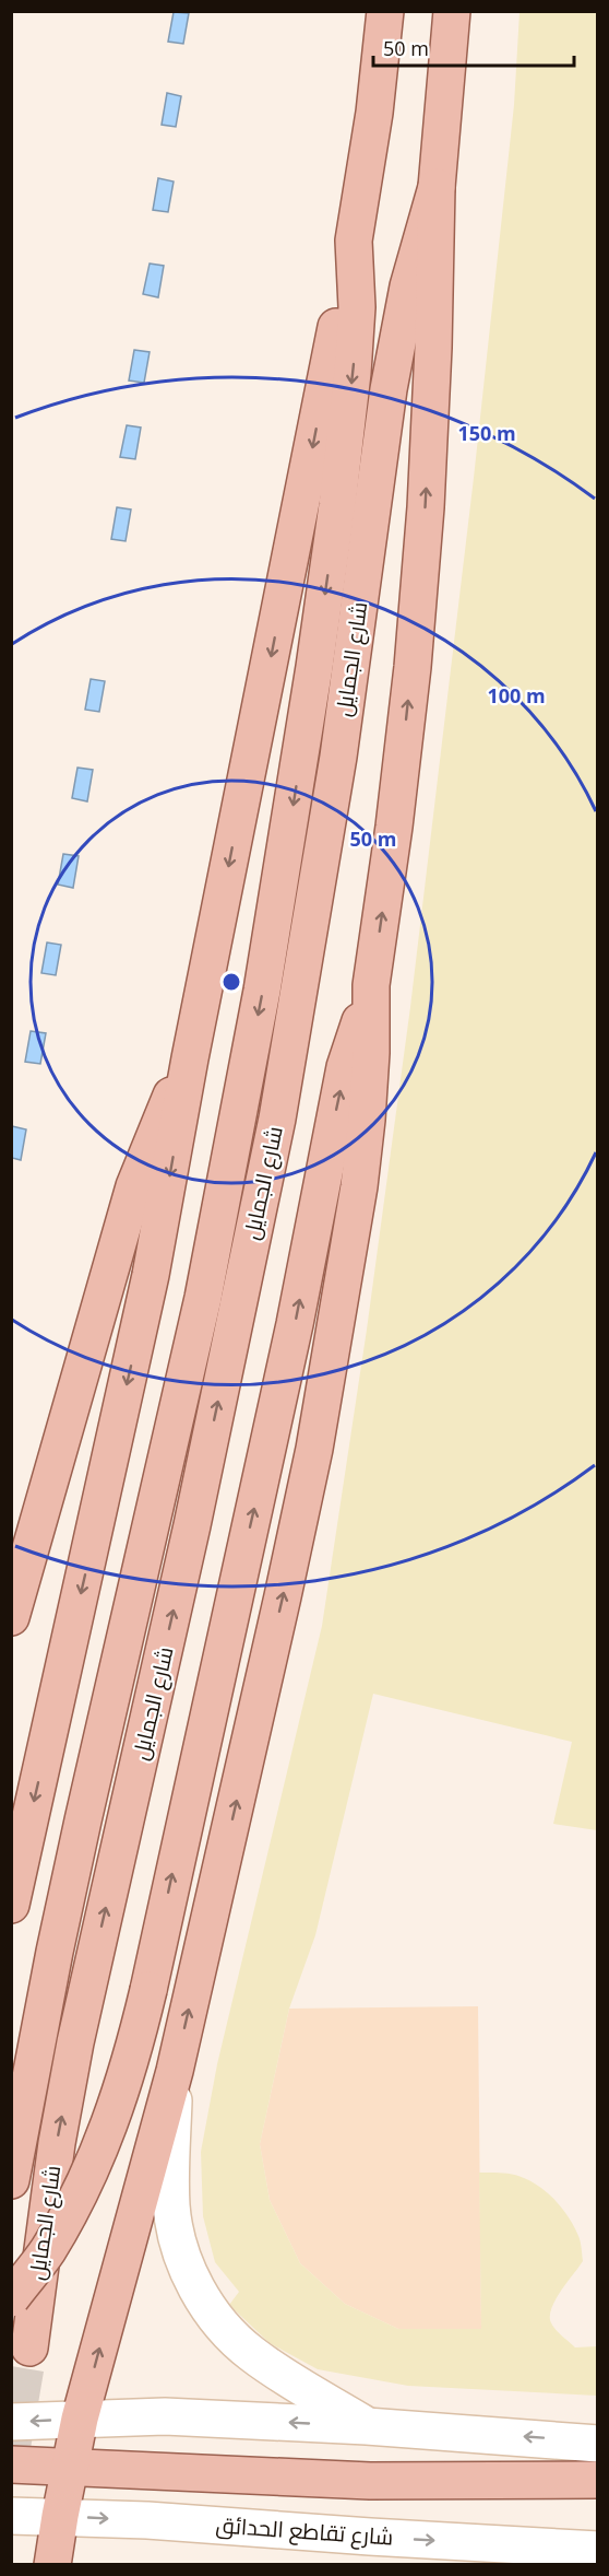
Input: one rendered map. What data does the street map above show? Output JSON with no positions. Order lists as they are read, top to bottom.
{
  "streets": {
    "main road": ["شارع الجمايل", "شارع تقاطع الحدائق"]
  },
  "scale_bar": "50 m",
  "rings": ["150 m", "100 m", "50 m"]
}
